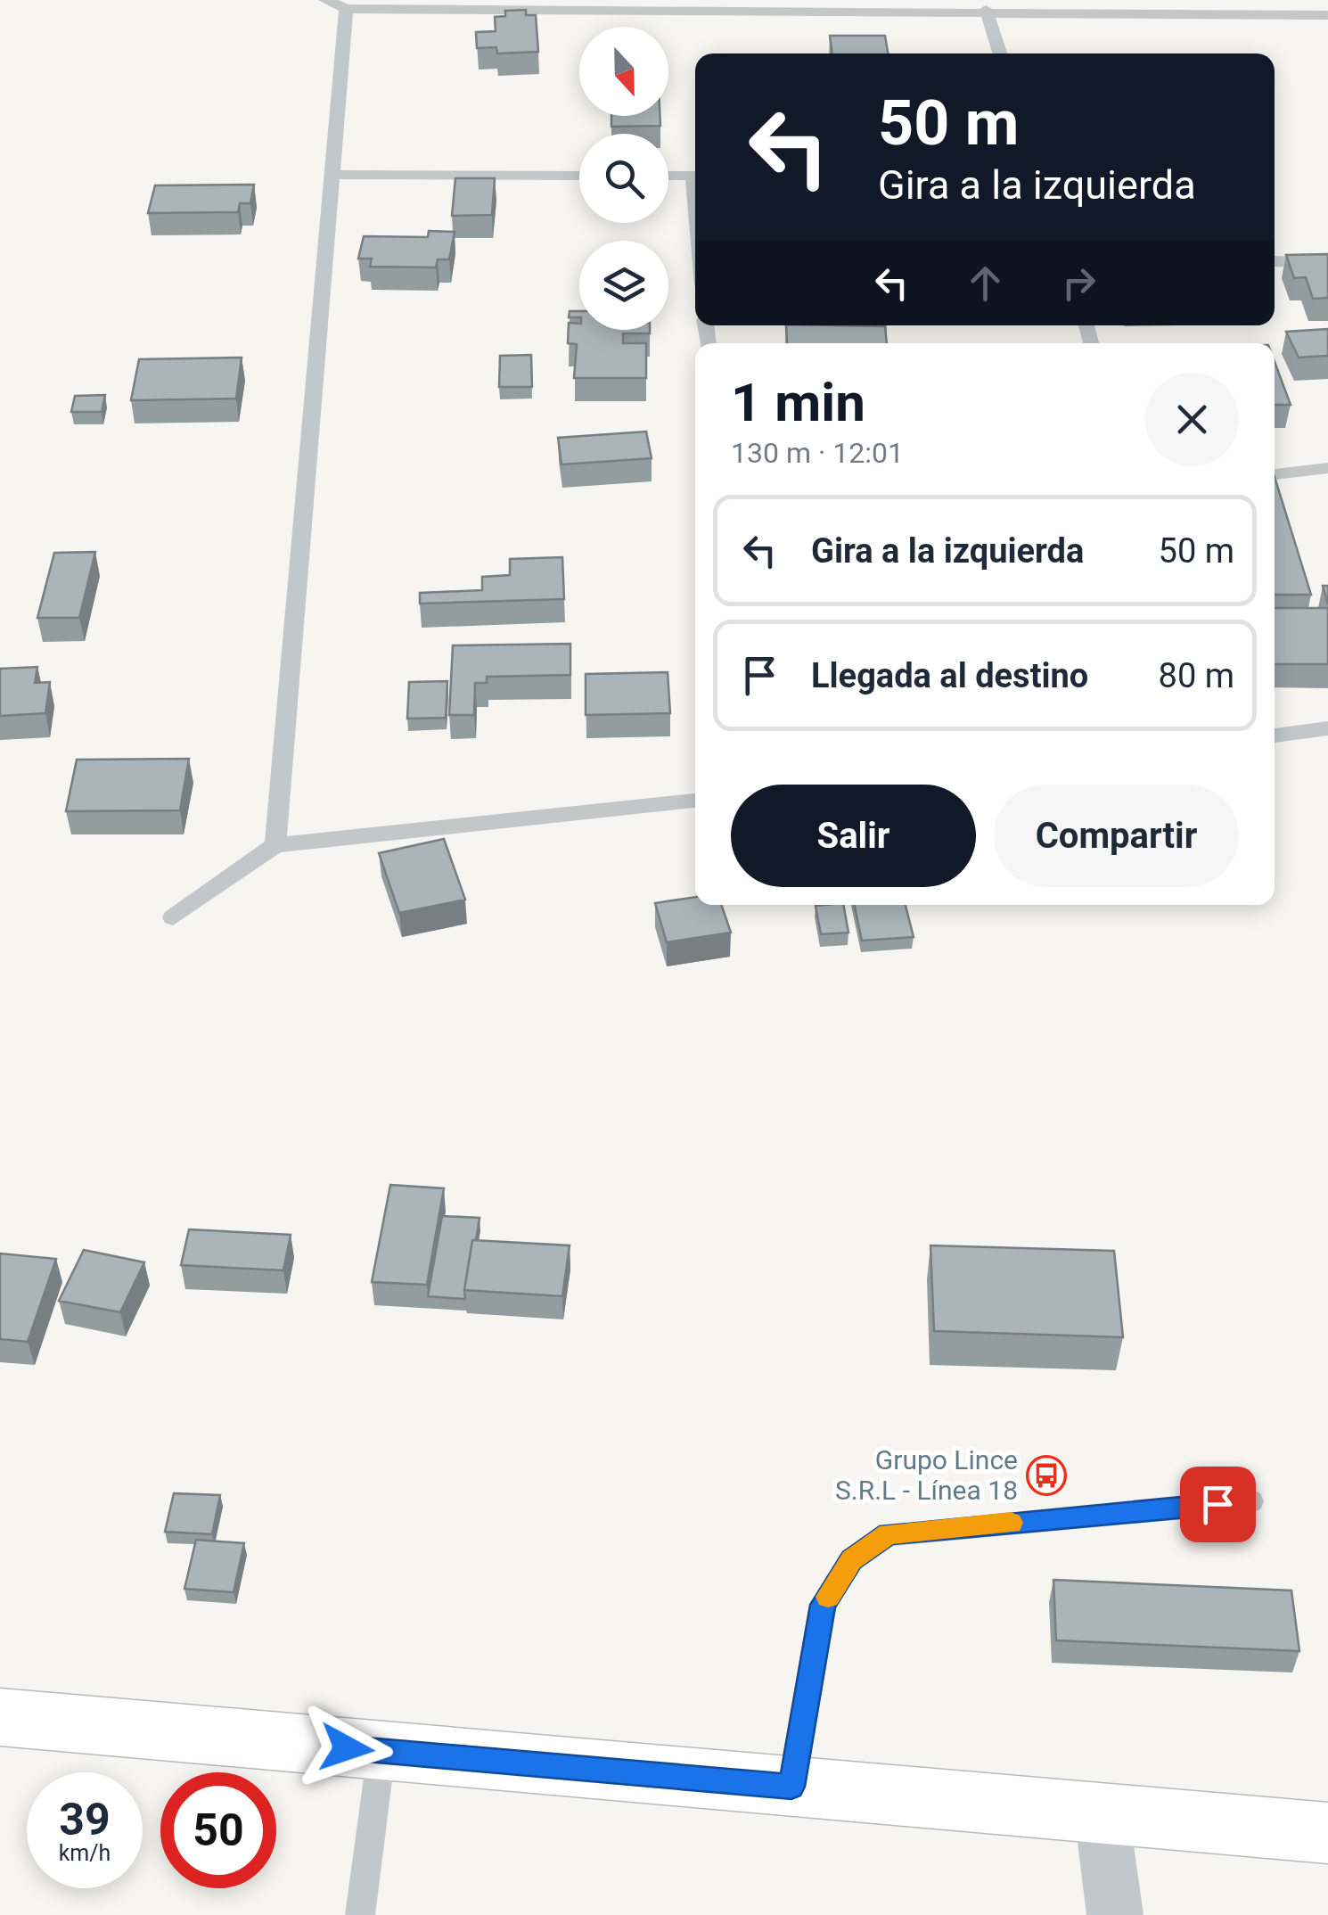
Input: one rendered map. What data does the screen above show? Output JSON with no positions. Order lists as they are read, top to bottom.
{
  "places": {
    "bus stop": ["Grupo Lince S.R.L - Línea 18"]
  },
  "north": "bottom",
  "page": {
    "turn": ["50 m", "Gira a la izquierda"],
    "heading": ["1 min", "130 m · 12:01"],
    "list": [
      {
        "name": "Gira a la izquierda",
        "value": "50 m"
      },
      {
        "name": "Llegada al destino",
        "value": "80 m"
      }
    ],
    "buttons": ["Salir", "Compartir"],
    "speed": "39 km/h",
    "limit": "50"
  }
}
